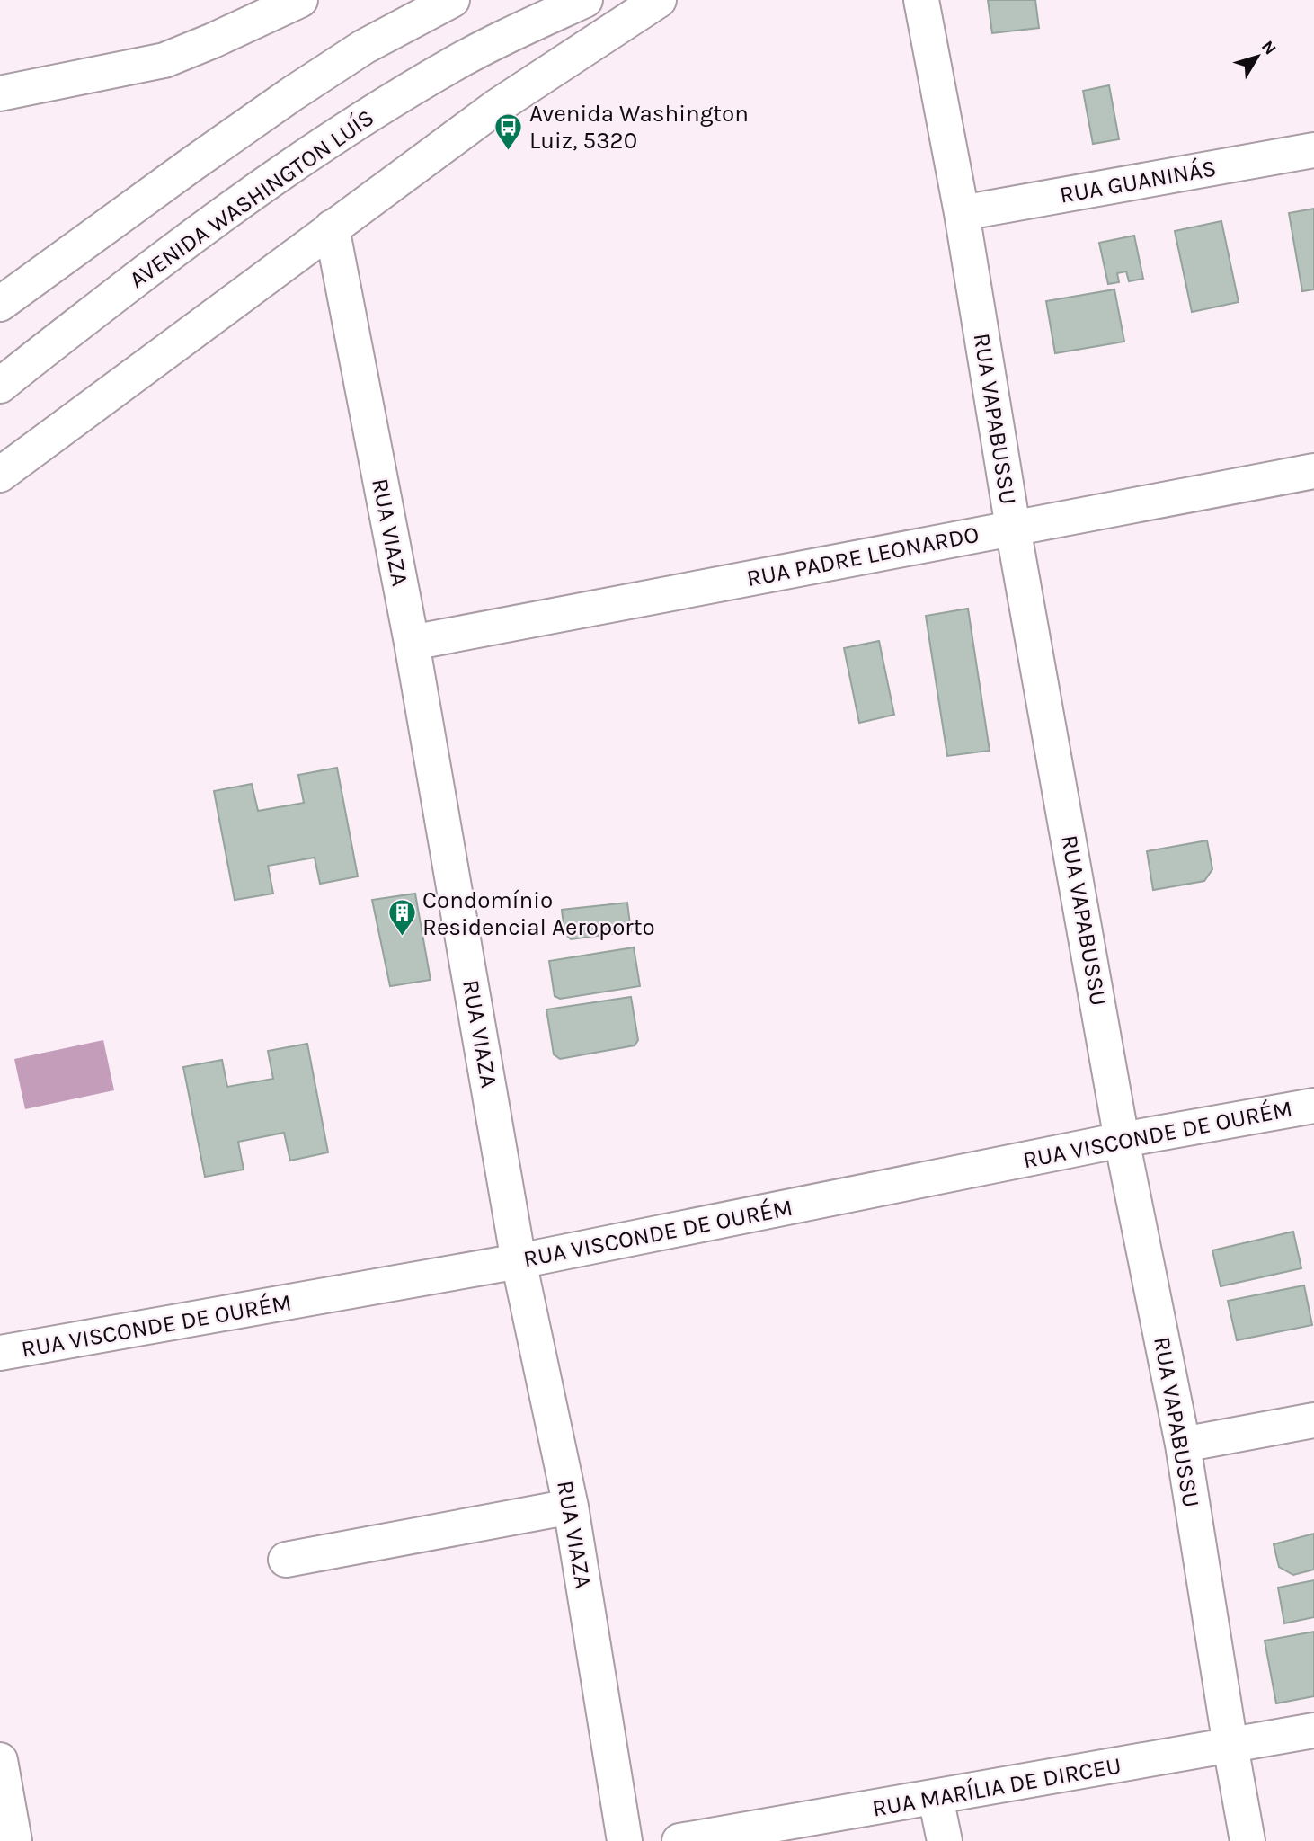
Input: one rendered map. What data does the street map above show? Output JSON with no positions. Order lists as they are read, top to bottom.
{
  "streets": {
    "main road": [
      "RUA GUANINÁS",
      "AVENIDA WASHINGTON LUÍS",
      "RUA VAPABUSSU",
      "RUA VIAZA",
      "RUA PADRE LEONARDO",
      "RUA VISCONDE DE OURÉM",
      "RUA MARÍLIA DE DIRCEU"
    ]
  },
  "crossings": [
    ["RUA GUANINÁS", "RUA VAPABUSSU"],
    ["RUA VAPABUSSU", "RUA PADRE LEONARDO"],
    ["RUA VAPABUSSU", "RUA VISCONDE DE OURÉM"],
    ["RUA VAPABUSSU", "RUA MARÍLIA DE DIRCEU"],
    ["RUA VIAZA", "RUA PADRE LEONARDO"],
    ["RUA VIAZA", "RUA VISCONDE DE OURÉM"]
  ],
  "places": {
    "bus stop": ["Avenida Washington Luiz, 5320"],
    "building": ["Condomínio Residencial Aeroporto"]
  },
  "north": "top right"
}
